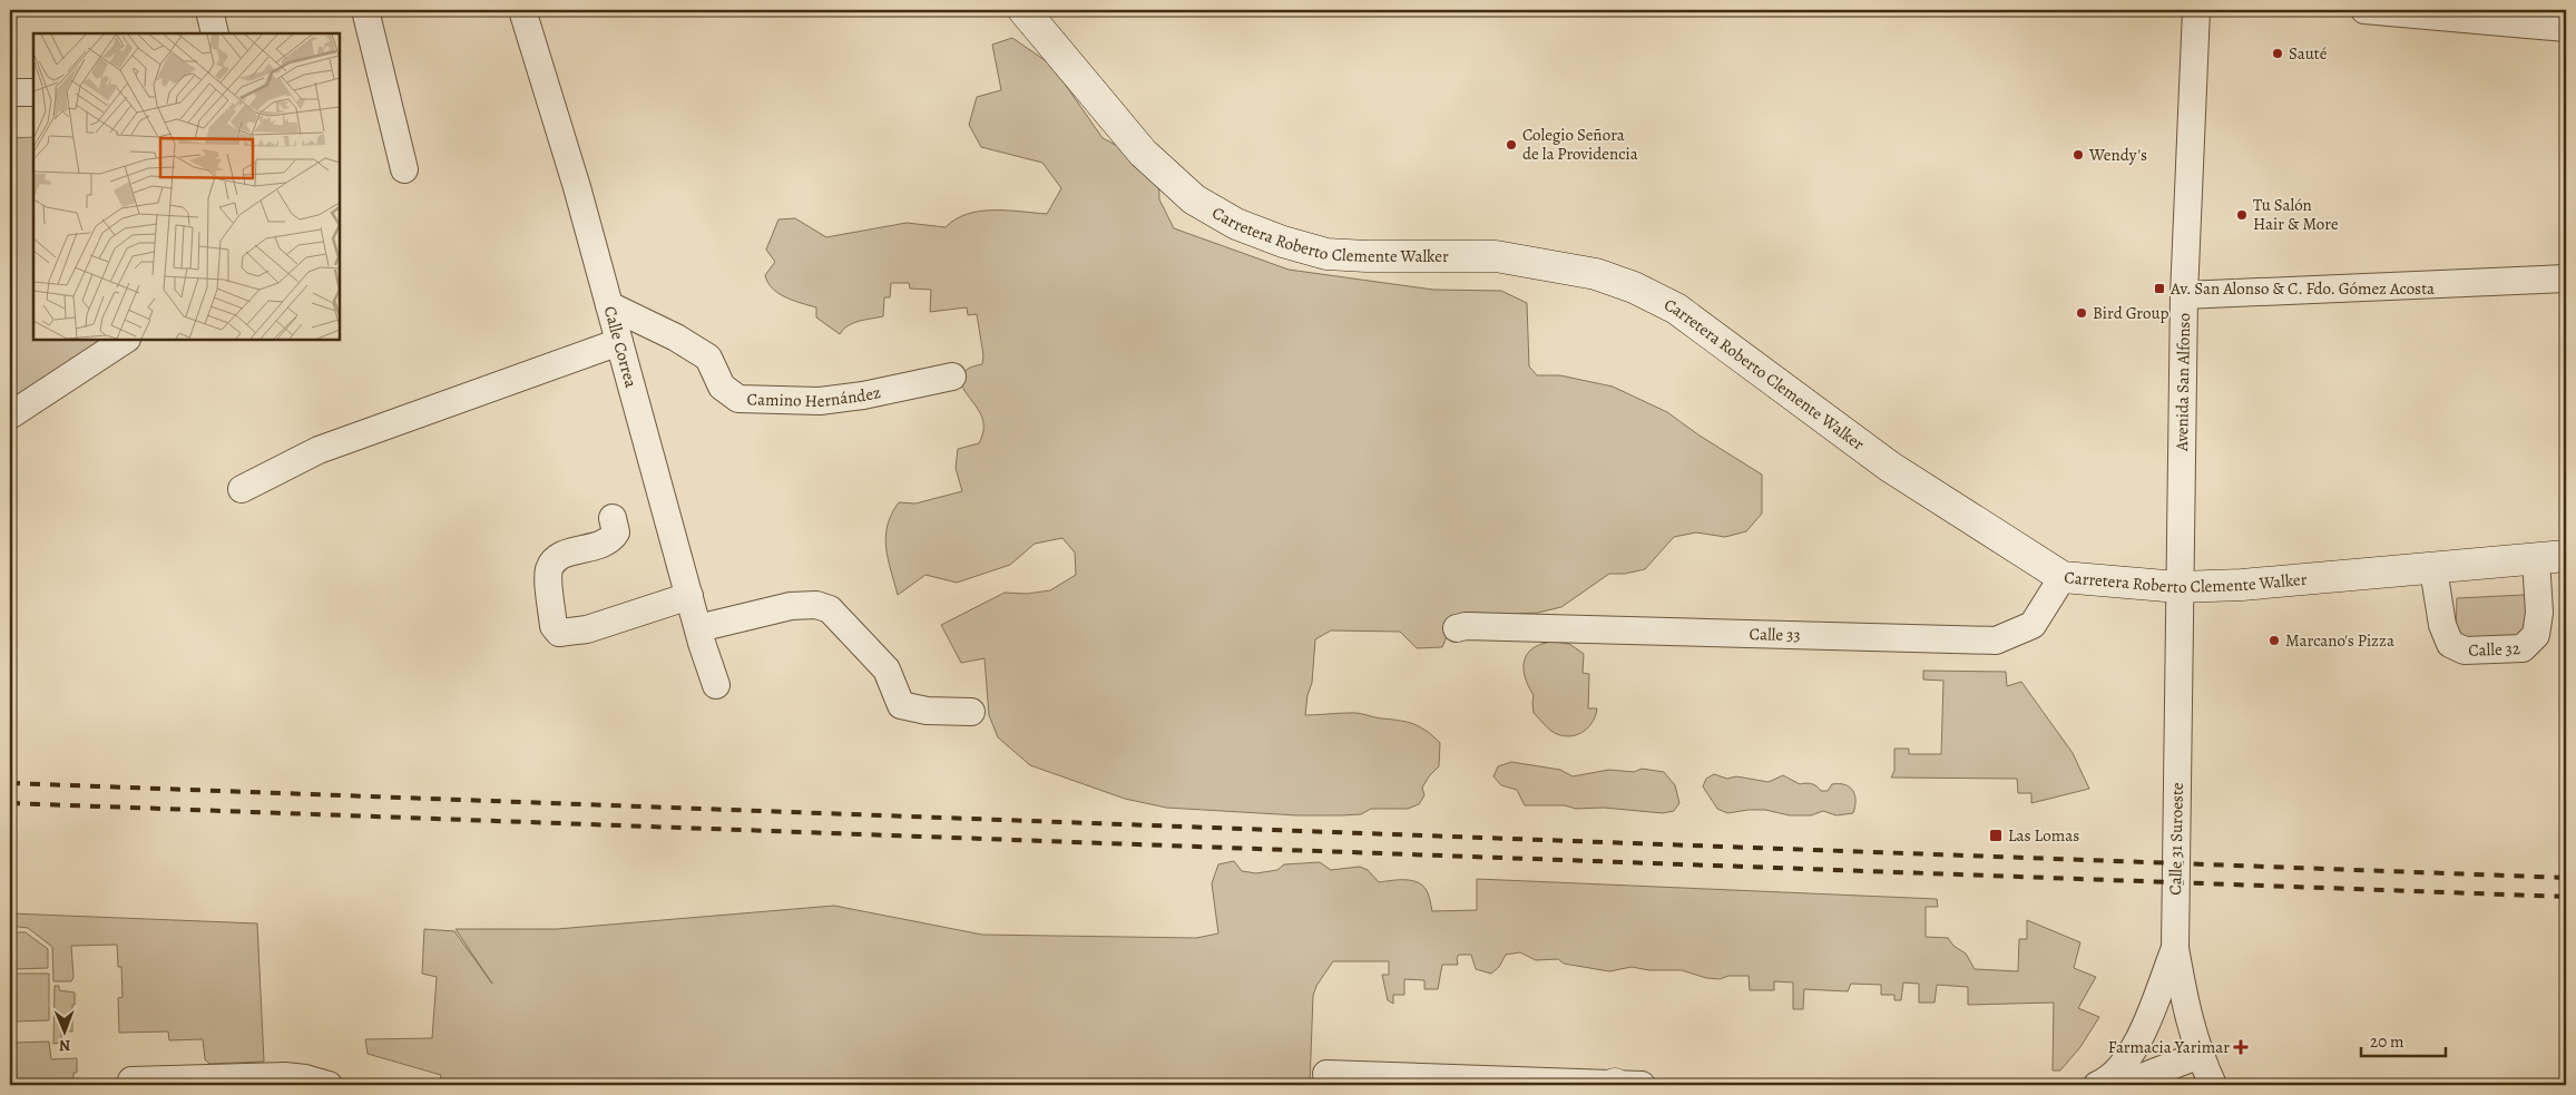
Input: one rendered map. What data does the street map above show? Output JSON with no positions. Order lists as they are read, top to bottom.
{
  "streets": {
    "main road": ["Carretera Roberto Clemente Walker"],
    "street": [
      "Calle Correa",
      "Avenida San Alfonso",
      "Camino Hernández",
      "Calle 33",
      "Calle 32",
      "Calle 31 Suroeste"
    ]
  },
  "crossings": [
    ["Carretera Roberto Clemente Walker", "Avenida San Alfonso"],
    ["Carretera Roberto Clemente Walker", "Calle 33"],
    ["Carretera Roberto Clemente Walker", "Calle 32"],
    ["Carretera Roberto Clemente Walker", "Calle 31 Suroeste"],
    ["Calle Correa", "Camino Hernández"],
    ["Avenida San Alfonso", "Calle 31 Suroeste"]
  ],
  "places": {
    "other": [
      "Sauté",
      "Colegio Señora de la Providencia",
      "Wendy's",
      "Tu Salón Hair & More",
      "Bird Group",
      "Marcano's Pizza"
    ],
    "transit": ["Av. San Alonso & C. Fdo. Gómez Acosta", "Las Lomas"],
    "health": ["Farmacia Yarimar"]
  },
  "scale_bar": "20 m",
  "north": "bottom"
}
